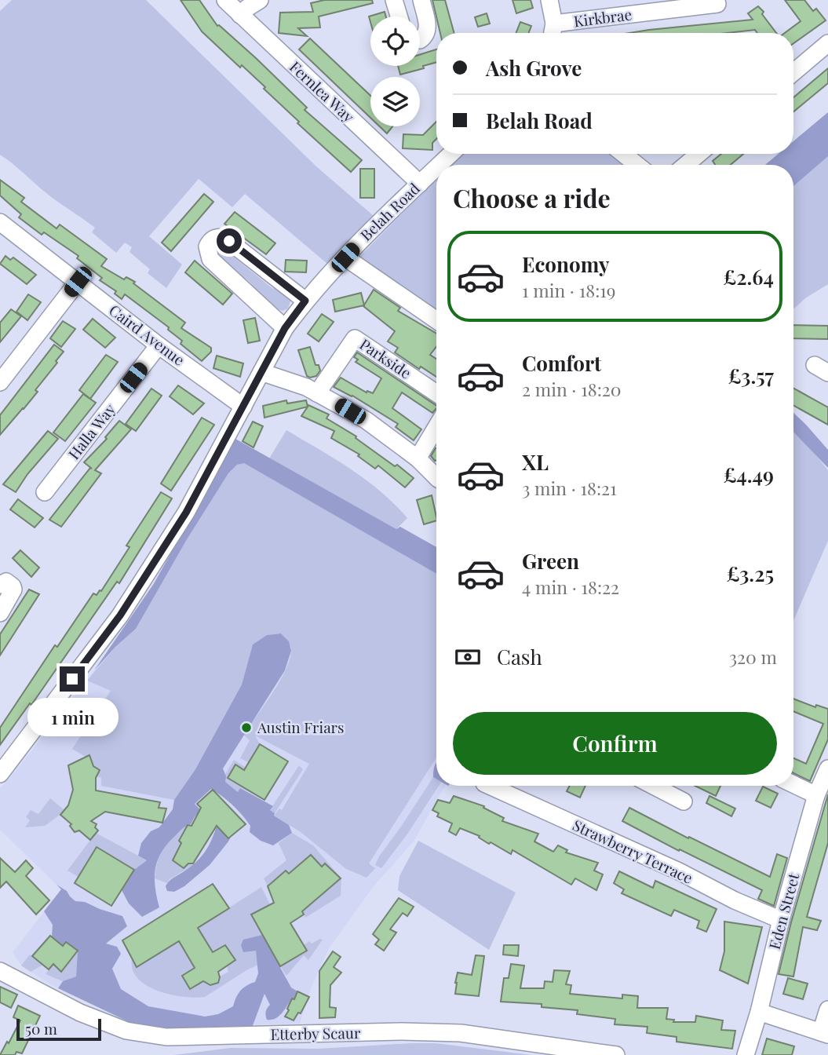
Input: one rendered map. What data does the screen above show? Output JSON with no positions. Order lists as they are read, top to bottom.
{
  "streets": {
    "street": [
      "Kirkbrae",
      "Fernlea Way",
      "Belah Road",
      "Caird Avenue",
      "Parkside",
      "Halla Way",
      "Strawberry Terrace",
      "Eden Street",
      "Etterby Scaur"
    ]
  },
  "crossings": [
    ["Fernlea Way", "Belah Road"],
    ["Belah Road", "Caird Avenue"],
    ["Caird Avenue", "Halla Way"],
    ["Strawberry Terrace", "Eden Street"]
  ],
  "places": ["Austin Friars"],
  "scale_bar": "50 m",
  "page": {
    "banner": ["Ash Grove", "Belah Road"],
    "heading": "Choose a ride",
    "list": [
      {
        "name": "Economy",
        "note": "1 min · 18:19",
        "value": "£2.64"
      },
      {
        "name": "Comfort",
        "note": "2 min · 18:20",
        "value": "£3.57"
      },
      {
        "name": "XL",
        "note": "3 min · 18:21",
        "value": "£4.49"
      },
      {
        "name": "Green",
        "note": "4 min · 18:22",
        "value": "£3.25"
      }
    ],
    "pay": ["Cash", "320 m"],
    "bubble": "1 min",
    "buttons": "Confirm",
    "scale": "50 m"
  }
}
